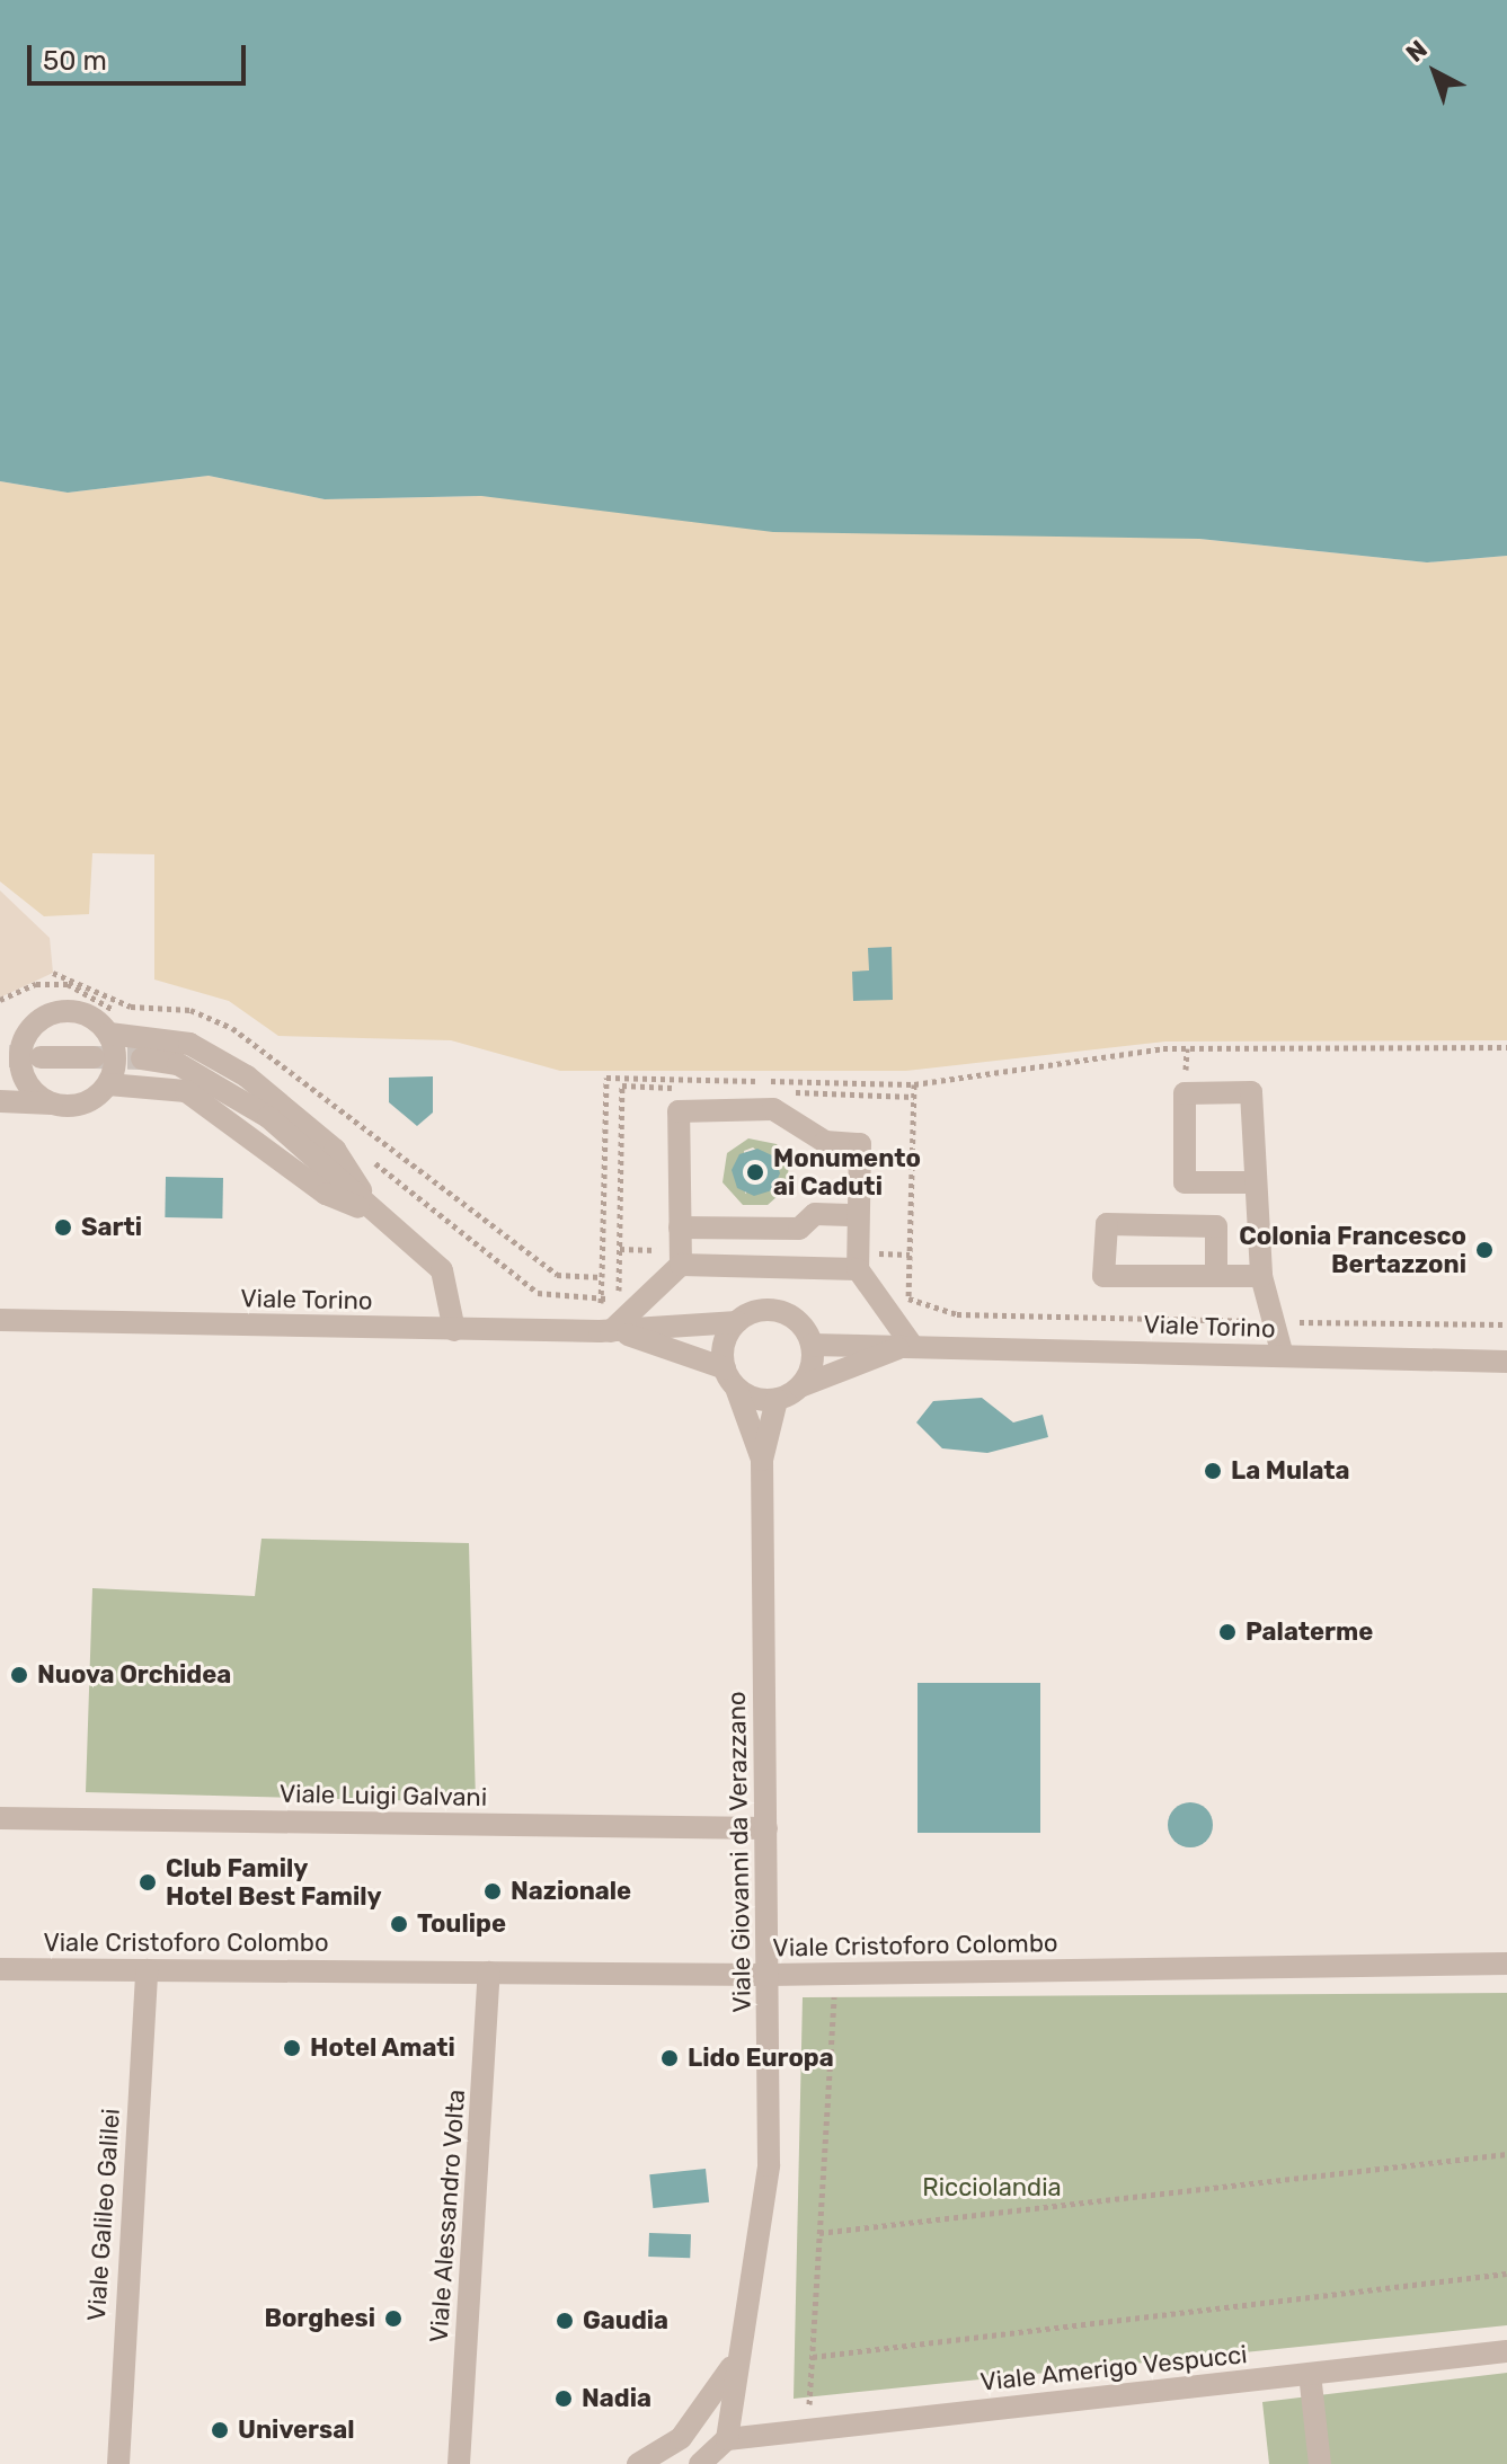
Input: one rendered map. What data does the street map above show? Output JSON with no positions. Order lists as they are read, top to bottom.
{
  "streets": {
    "street": [
      "Viale Torino",
      "Viale Luigi Galvani",
      "Viale Giovanni da Verazzano",
      "Viale Cristoforo Colombo",
      "Viale Galileo Galilei",
      "Viale Alessandro Volta",
      "Viale Amerigo Vespucci"
    ]
  },
  "crossings": [
    ["Viale Torino", "Viale Giovanni da Verazzano"],
    ["Viale Luigi Galvani", "Viale Giovanni da Verazzano"],
    ["Viale Giovanni da Verazzano", "Viale Cristoforo Colombo"],
    ["Viale Giovanni da Verazzano", "Viale Amerigo Vespucci"],
    ["Viale Cristoforo Colombo", "Viale Galileo Galilei"],
    ["Viale Cristoforo Colombo", "Viale Alessandro Volta"]
  ],
  "parks": ["Ricciolandia"],
  "places": [
    "Monumento ai Caduti",
    "Sarti",
    "Colonia Francesco Bertazzoni",
    "La Mulata",
    "Palaterme",
    "Nuova Orchidea",
    "Club Family Hotel Best Family",
    "Nazionale",
    "Toulipe",
    "Hotel Amati",
    "Lido Europa",
    "Borghesi",
    "Gaudia",
    "Nadia",
    "Universal"
  ],
  "scale_bar": "50 m",
  "north": "top left"
}
